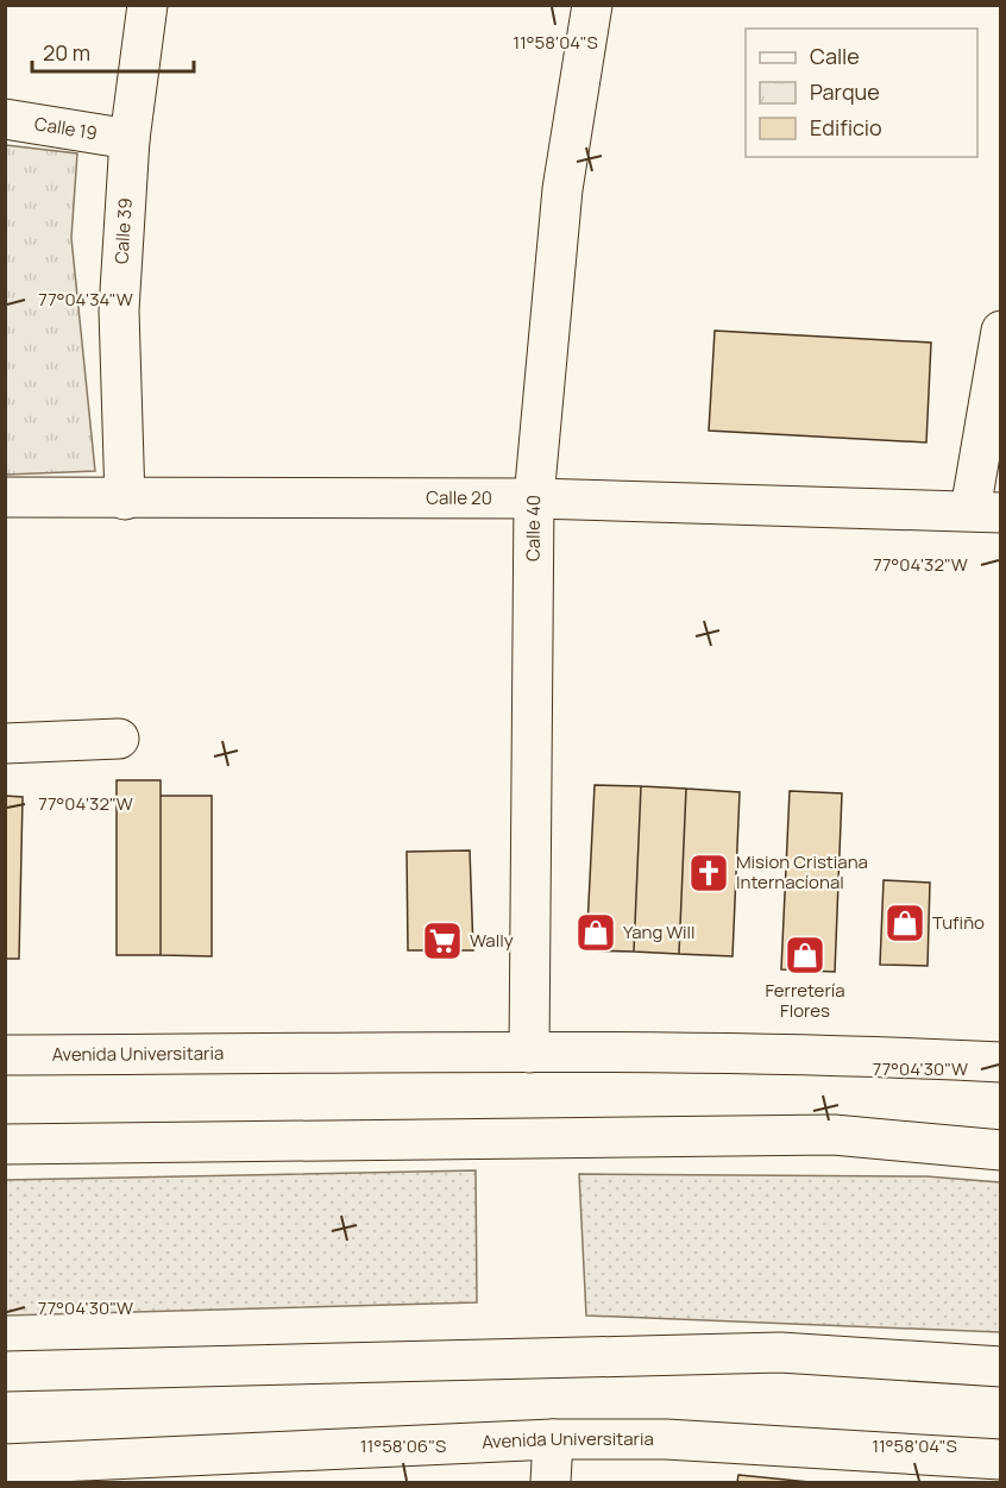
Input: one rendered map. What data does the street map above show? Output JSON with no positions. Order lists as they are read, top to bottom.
{
  "streets": {
    "main road": [
      "Calle 19",
      "Calle 39",
      "Calle 20",
      "Calle 40",
      "Avenida Universitaria"
    ]
  },
  "crossings": [
    ["Calle 19", "Calle 39"],
    ["Calle 39", "Calle 20"],
    ["Calle 20", "Calle 40"],
    ["Calle 40", "Avenida Universitaria"]
  ],
  "places": {
    "church": ["Mision Cristiana Internacíonal"],
    "shop": ["Tufiño", "Yang Will", "Ferretería Flores"],
    "supermarket": ["Wally"]
  },
  "legend": ["Calle", "Parque", "Edificio"],
  "scale_bar": "20 m",
  "coordinates": [
    "11°58'04\"S",
    "77°04'34\"W",
    "77°04'32\"W",
    "77°04'30\"W",
    "11°58'06\"S"
  ]
}
